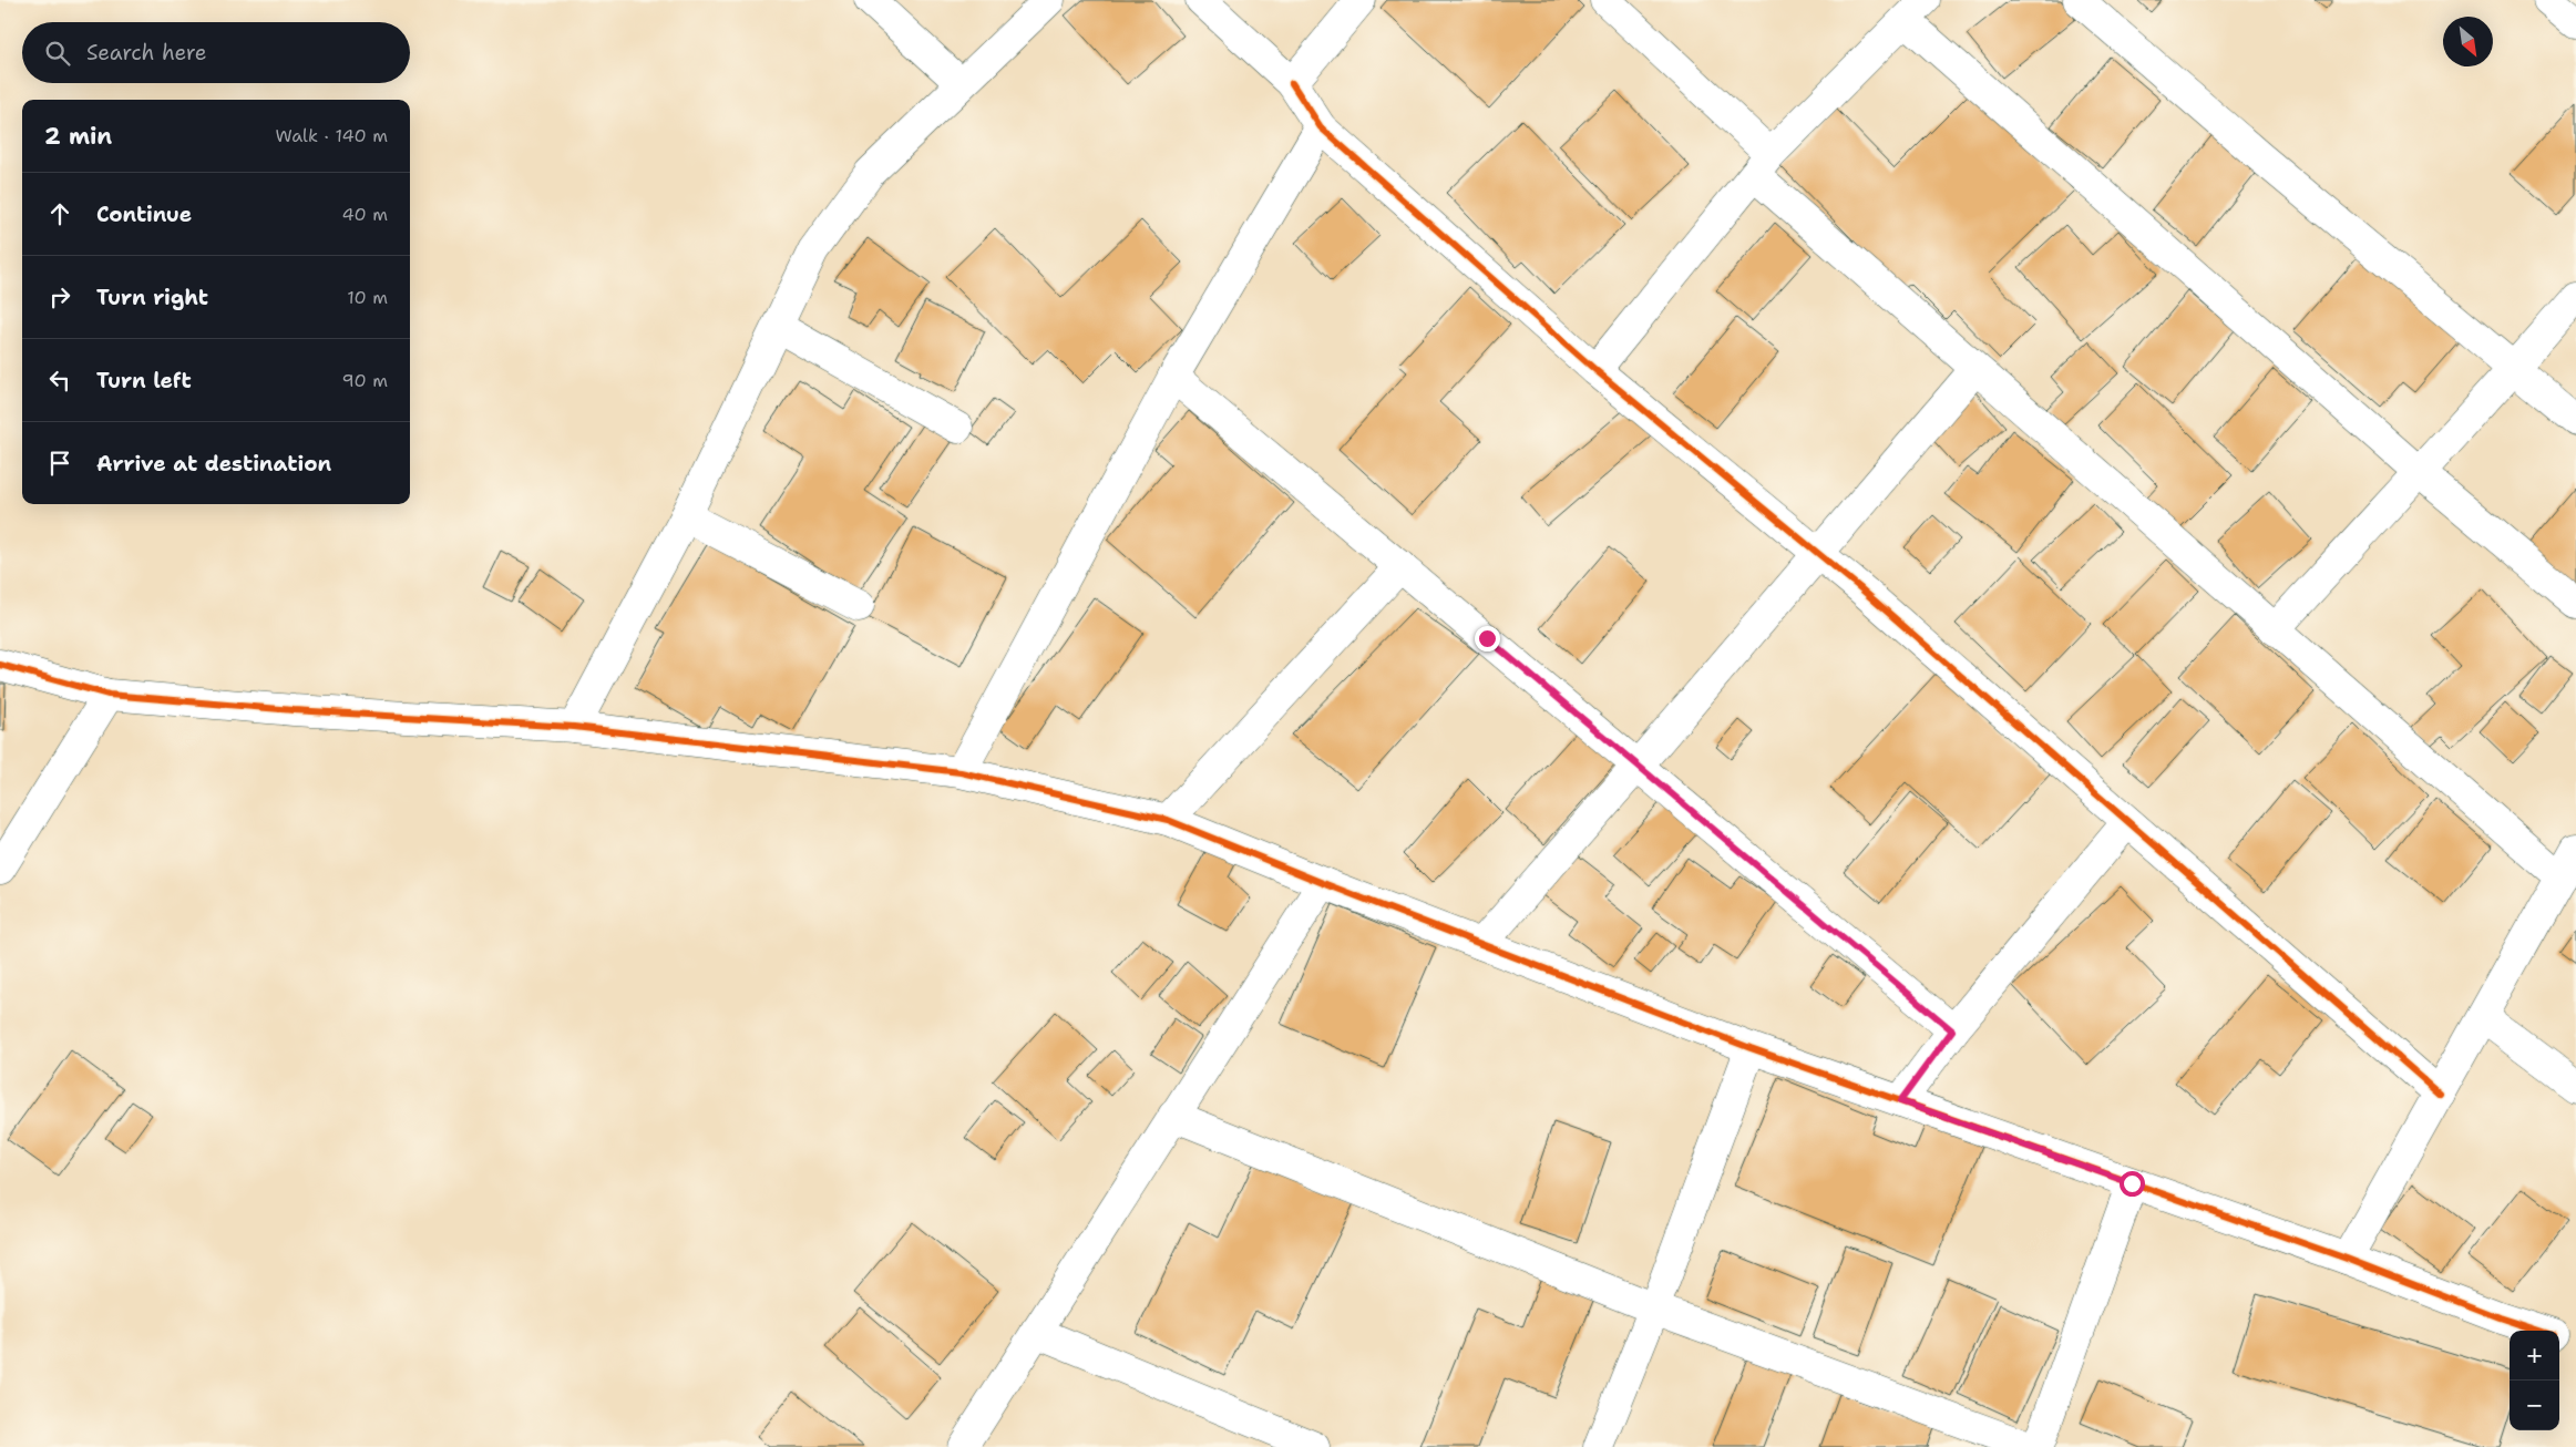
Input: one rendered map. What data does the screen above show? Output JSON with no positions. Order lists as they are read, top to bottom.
{
  "north": "bottom right",
  "page": {
    "search": "Search here",
    "heading": ["2 min", "Walk · 140 m"],
    "list": [
      ["Continue", "40 m"],
      ["Turn right", "10 m"],
      ["Turn left", "90 m"],
      "Arrive at destination"
    ],
    "map_buttons": ["+", "−"]
  }
}
